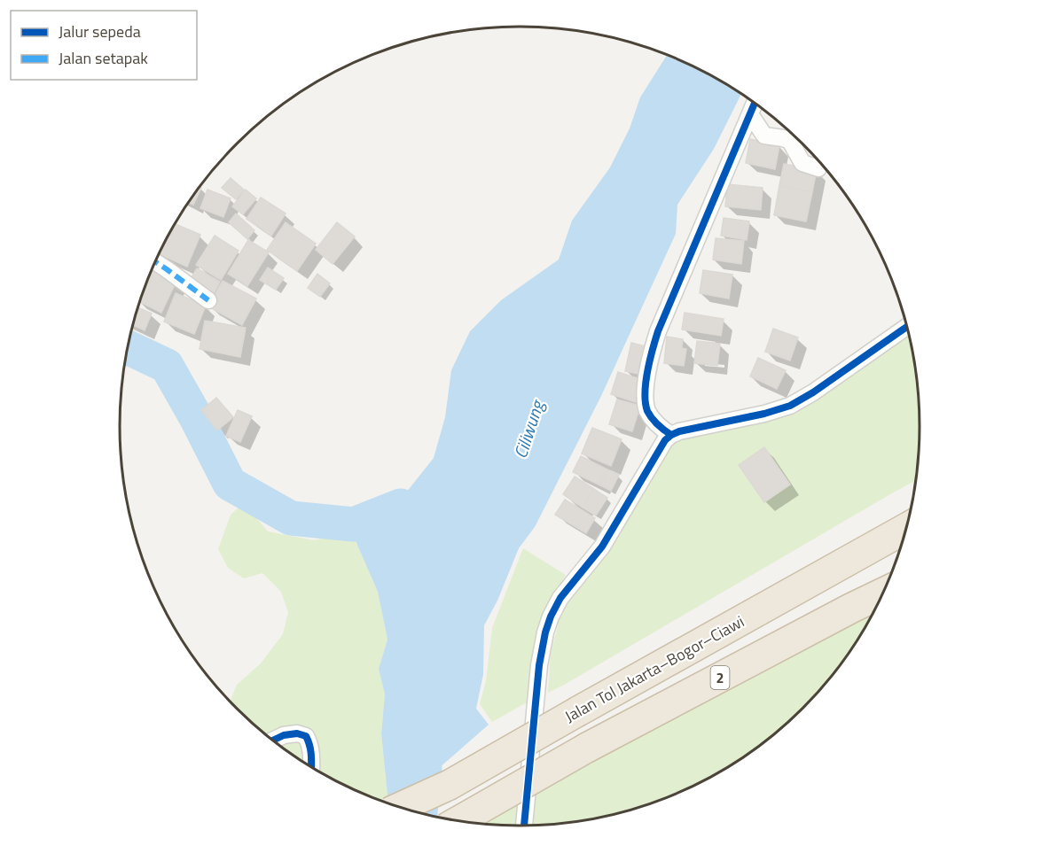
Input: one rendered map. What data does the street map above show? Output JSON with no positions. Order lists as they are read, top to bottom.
{
  "streets": {
    "highway": ["Jalan Tol Jakarta–Bogor–Ciawi", "2"]
  },
  "water": ["Ciliwung"],
  "legend": ["Jalur sepeda", "Jalan setapak"]
}
